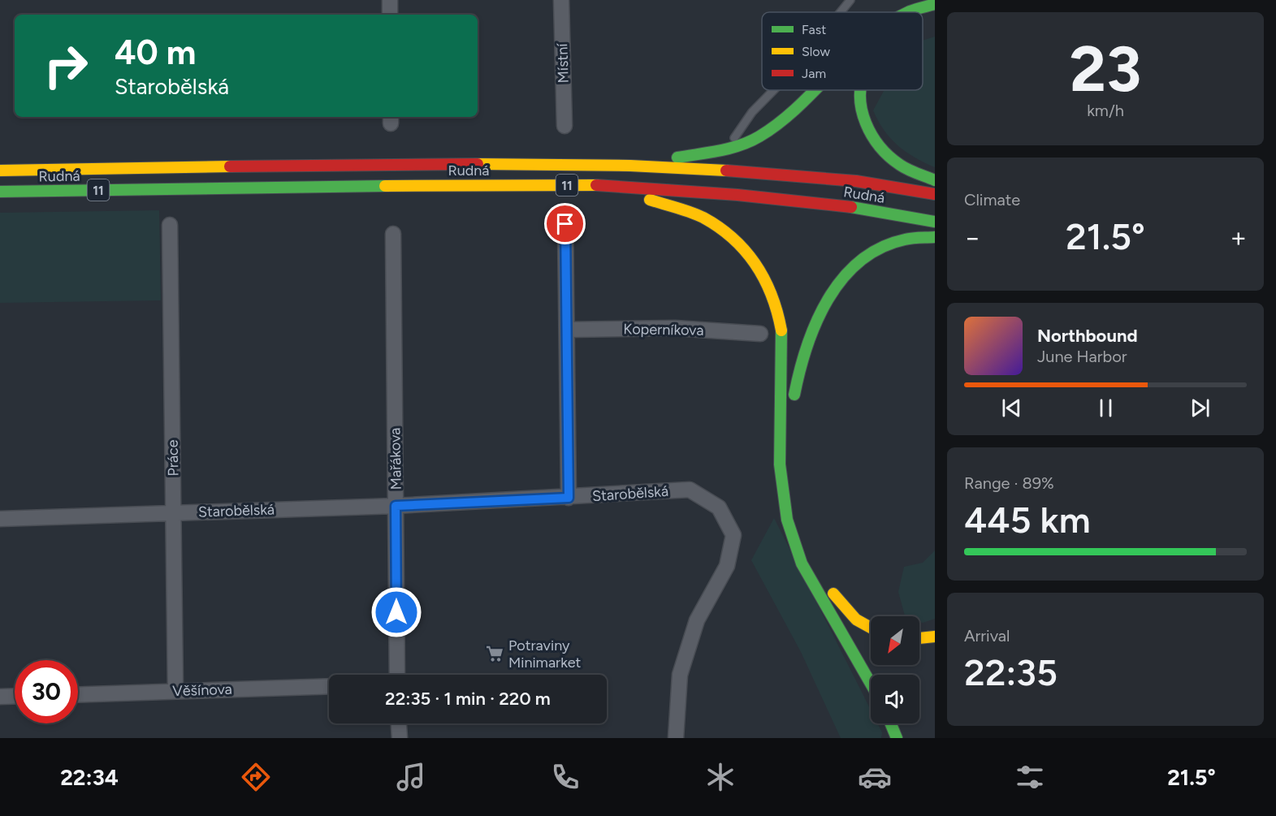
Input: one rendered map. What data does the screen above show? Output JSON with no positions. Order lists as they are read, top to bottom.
{
  "streets": {
    "highway": ["Rudná", "11"],
    "street": [
      "Místní",
      "Koperníkova",
      "Práce",
      "Mařákova",
      "Starobělská",
      "Věšínova"
    ]
  },
  "crossings": [
    ["Práce", "Starobělská"],
    ["Práce", "Věšínova"],
    ["Mařákova", "Starobělská"]
  ],
  "places": {
    "supermarket": ["Potraviny Minimarket"]
  },
  "legend": ["Fast", "Slow", "Jam"],
  "north": "bottom left",
  "page": {
    "tile": [
      ["23", "km/h"],
      "Climate",
      ["Range · 89%", "445 km"],
      ["Arrival", "22:35"]
    ],
    "turn": ["40 m", "Starobělská"],
    "heat": ["−", "21.5°", "+"],
    "song": ["Northbound", "June Harbor"],
    "limit": "30",
    "trip": "22:35 · 1 min · 220 m",
    "tabs": ["22:34", "21.5°"]
  }
}
